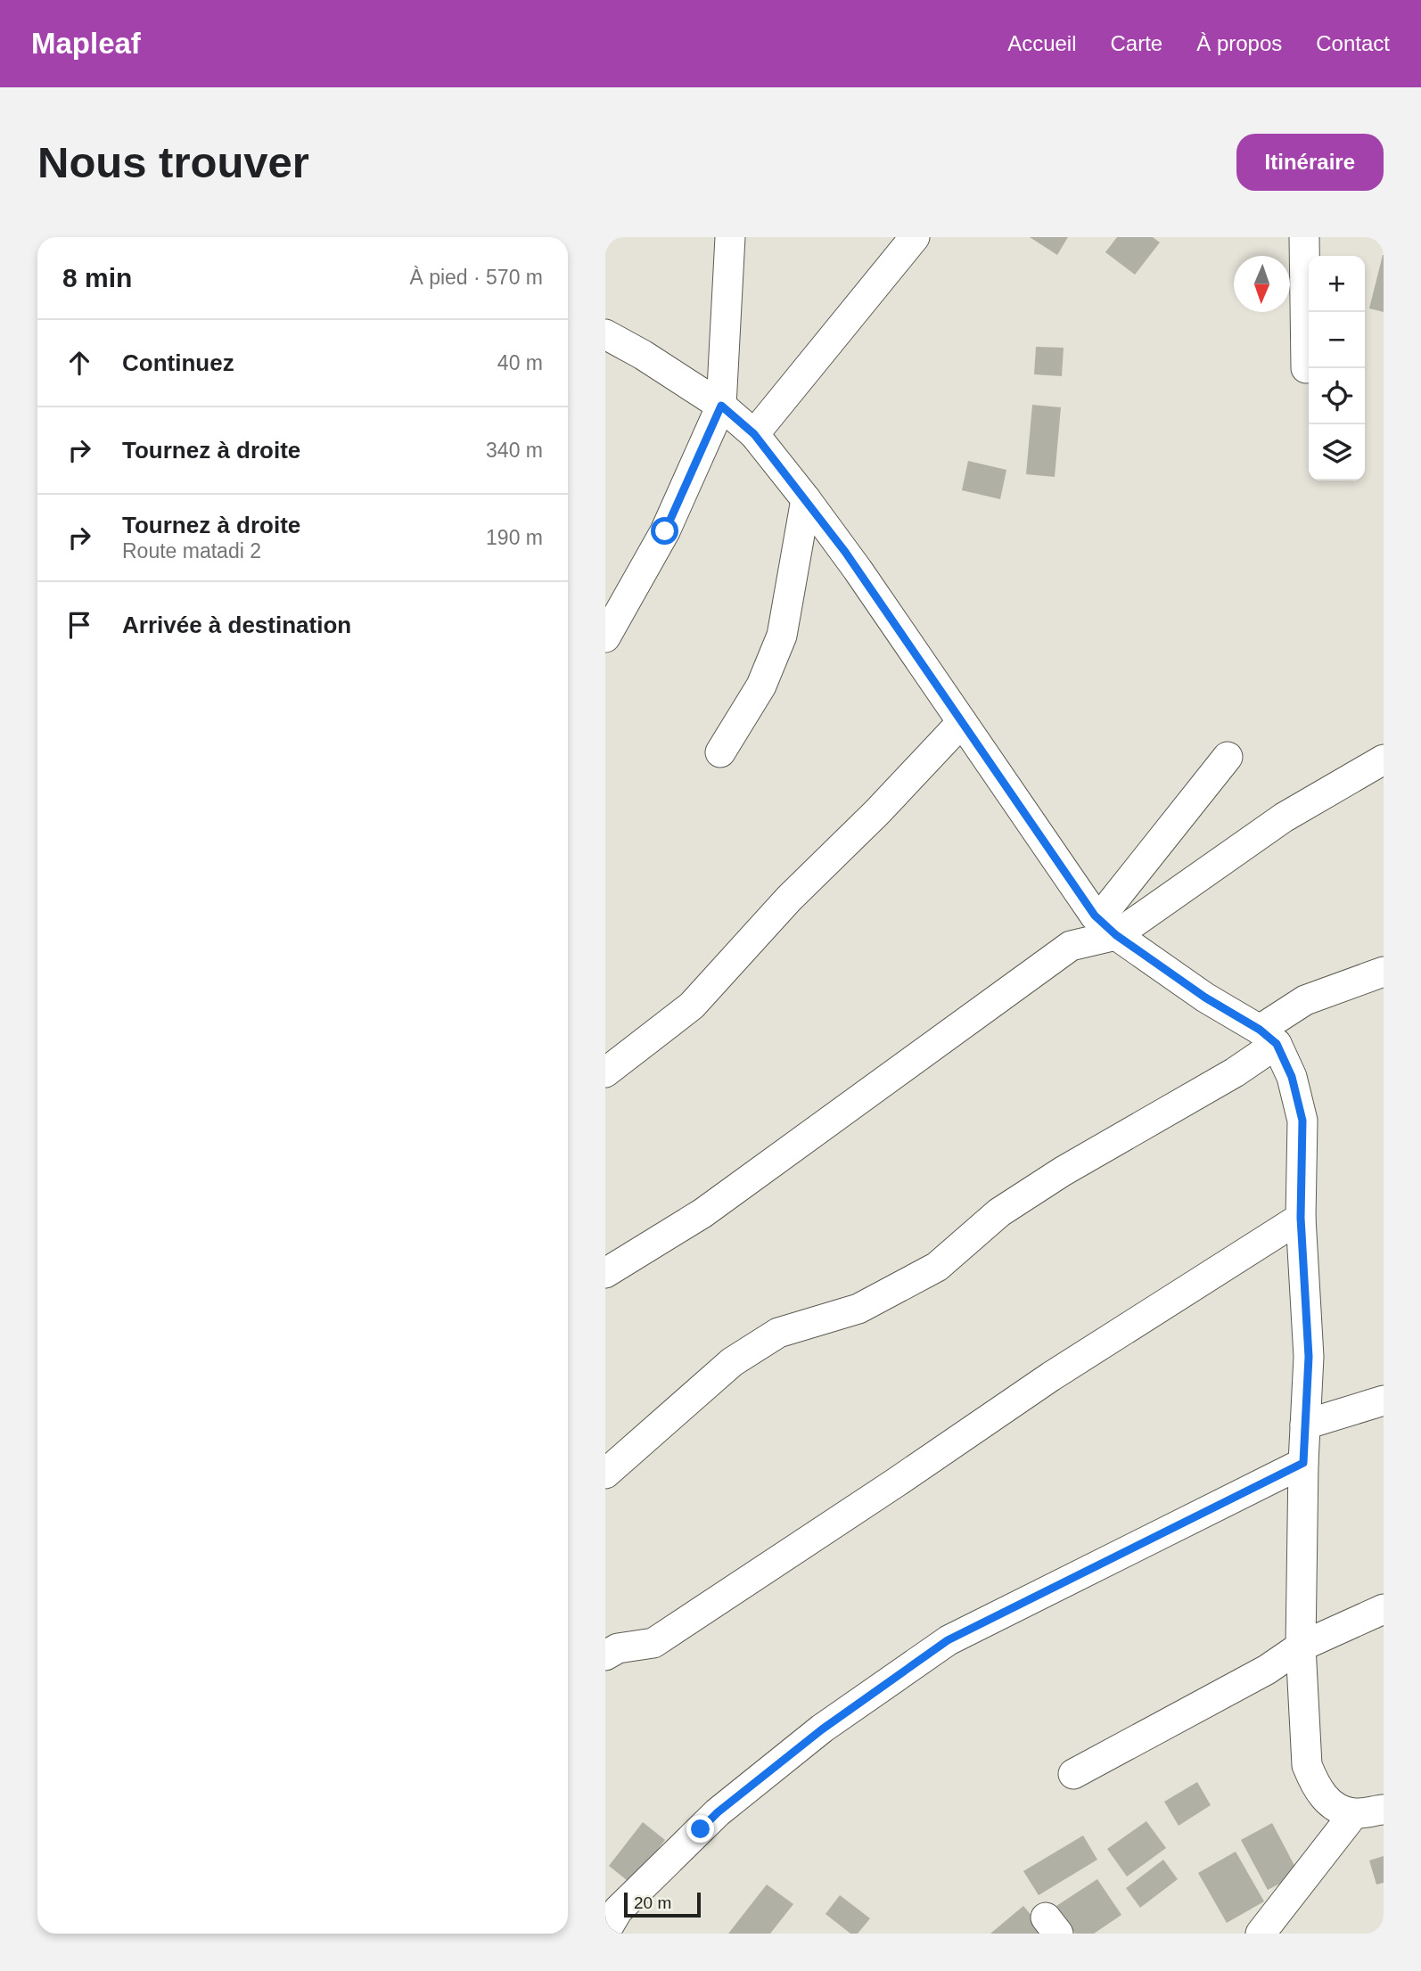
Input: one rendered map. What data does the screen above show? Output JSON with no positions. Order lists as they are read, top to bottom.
{
  "scale_bar": "20 m",
  "north": "bottom",
  "page": {
    "header": "Mapleaf",
    "nav": [
      "Accueil",
      "Carte",
      "À propos",
      "Contact"
    ],
    "buttons": "Itinéraire",
    "title": "Nous trouver",
    "heading": ["8 min", "À pied · 570 m"],
    "map_buttons": ["+", "−"],
    "list": [
      ["Continuez", "40 m"],
      ["Tournez à droite", "340 m"],
      ["Tournez à droite", "Route matadi 2", "190 m"],
      "Arrivée à destination"
    ],
    "scale": "20 m"
  }
}
